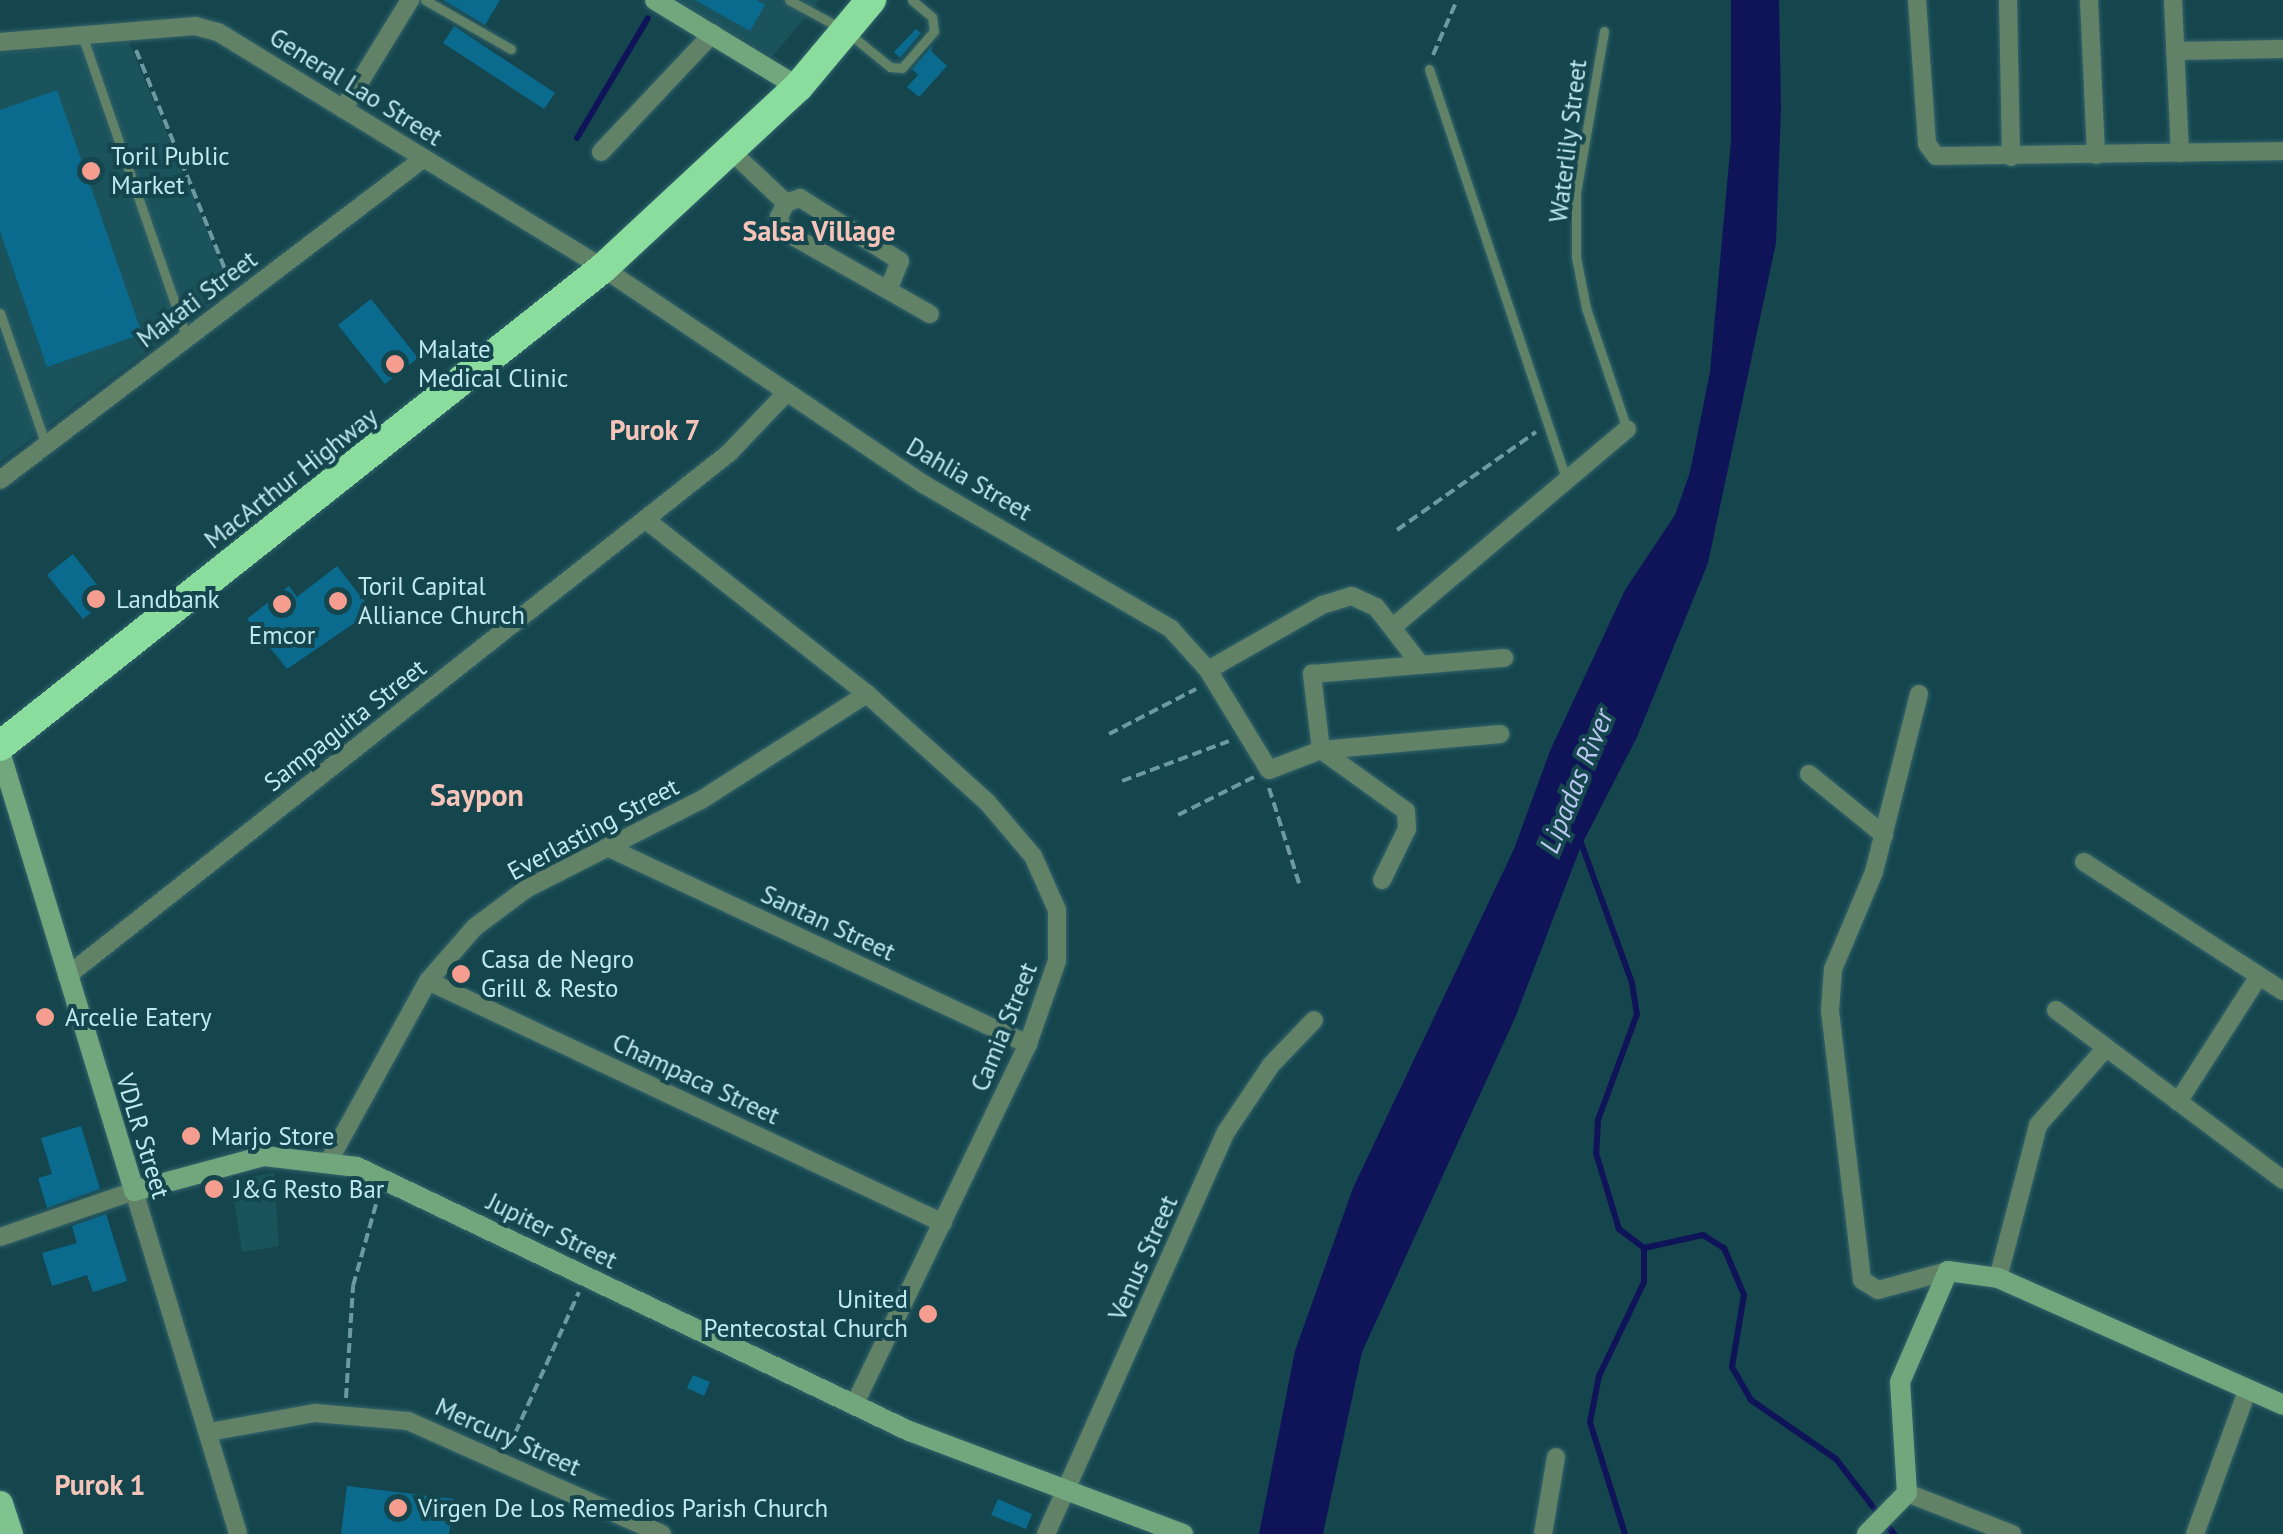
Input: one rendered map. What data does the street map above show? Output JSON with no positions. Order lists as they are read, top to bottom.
{
  "streets": {
    "highway": ["MacArthur Highway"],
    "main road": ["VDLR Street", "Jupiter Street"],
    "street": [
      "General Lao Street",
      "Makati Street",
      "Dahlia Street",
      "Sampaguita Street",
      "Everlasting Street",
      "Santan Street",
      "Camia Street",
      "Champaca Street",
      "Venus Street",
      "Mercury Street"
    ],
    "lane": ["Waterlily Street"]
  },
  "crossings": [
    ["General Lao Street", "Makati Street"],
    ["General Lao Street", "MacArthur Highway"],
    ["General Lao Street", "Dahlia Street"],
    ["MacArthur Highway", "Dahlia Street"],
    ["MacArthur Highway", "VDLR Street"],
    ["Dahlia Street", "Sampaguita Street"],
    ["Sampaguita Street", "Camia Street"],
    ["Sampaguita Street", "VDLR Street"],
    ["Everlasting Street", "Santan Street"],
    ["Everlasting Street", "Camia Street"],
    ["Everlasting Street", "Champaca Street"],
    ["Everlasting Street", "Jupiter Street"],
    ["Santan Street", "Camia Street"],
    ["Camia Street", "Champaca Street"],
    ["Camia Street", "Jupiter Street"],
    ["VDLR Street", "Jupiter Street"],
    ["VDLR Street", "Mercury Street"],
    ["Jupiter Street", "Venus Street"]
  ],
  "districts": [
    "Salsa Village",
    "Purok 7",
    "Saypon",
    "Purok 1"
  ],
  "water": ["Lipadas River"],
  "places": [
    "Toril Public Market",
    "Malate Medical Clinic",
    "Landbank",
    "Toril Capital Alliance Church",
    "Emcor",
    "Casa de Negro Grill & Resto",
    "Arcelie Eatery",
    "Marjo Store",
    "J&G Resto Bar",
    "United Pentecostal Church",
    "Virgen De Los Remedios Parish Church"
  ]
}
